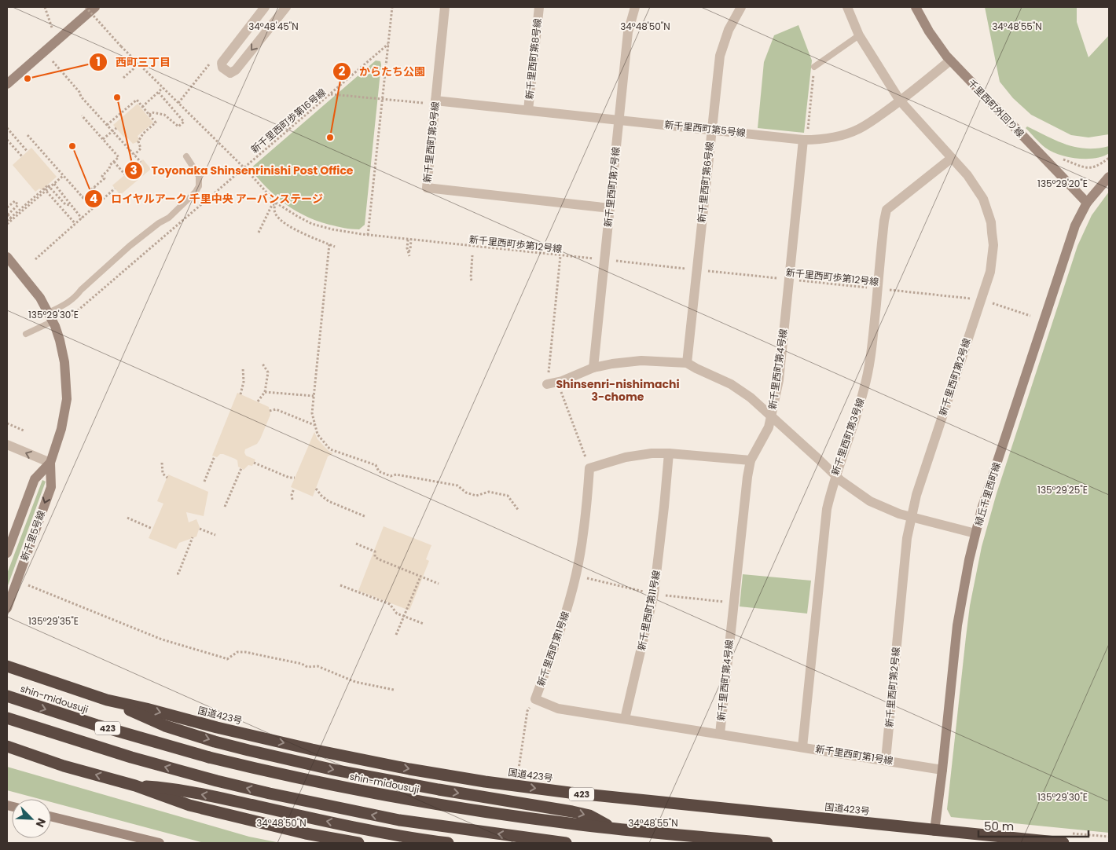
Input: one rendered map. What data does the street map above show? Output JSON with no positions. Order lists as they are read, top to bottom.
{
  "streets": {
    "highway": ["shin-midousuji", "国道423号", "423"],
    "street": [
      "新千里西町第8号線",
      "千里西町外回り線",
      "新千里西町第5号線",
      "新千里西町第9号線",
      "新千里西町第6号線",
      "新千里西町第7号線",
      "新千里西町第4号線",
      "新千里西町第2号線",
      "新千里西町第3号線",
      "緑丘千里西町線",
      "新千里5号線",
      "新千里西町第11号線",
      "新千里西町第1号線"
    ],
    "path": ["新千里西町歩第16号線", "新千里西町歩第12号線"]
  },
  "crossings": [
    ["新千里西町第8号線", "新千里西町第5号線"],
    ["千里西町外回り線", "新千里西町第5号線"],
    ["千里西町外回り線", "緑丘千里西町線"],
    ["新千里西町歩第16号線", "新千里西町歩第12号線"],
    ["新千里西町第5号線", "新千里西町第9号線"],
    ["新千里西町第5号線", "新千里西町第6号線"],
    ["新千里西町第5号線", "新千里西町第7号線"],
    ["新千里西町第5号線", "新千里西町第4号線"],
    ["新千里西町第5号線", "新千里西町第2号線"],
    ["新千里西町第9号線", "新千里西町第7号線"],
    ["新千里西町第6号線", "新千里西町歩第12号線"],
    ["新千里西町第7号線", "新千里西町歩第12号線"],
    ["新千里西町歩第12号線", "新千里西町第4号線"],
    ["新千里西町歩第12号線", "新千里西町第2号線"],
    ["新千里西町歩第12号線", "新千里西町第3号線"],
    ["新千里西町第4号線", "新千里西町第1号線"],
    ["新千里西町第2号線", "新千里西町第3号線"],
    ["新千里西町第2号線", "新千里西町第1号線"],
    ["新千里西町第3号線", "新千里西町第1号線"],
    ["緑丘千里西町線", "新千里西町第1号線"],
    ["緑丘千里西町線", "国道423号"],
    ["新千里西町第11号線", "新千里西町第1号線"]
  ],
  "districts": ["Shinsenri-nishimachi 3-chome"],
  "places": [
    "西町三丁目",
    "Toyonaka Shinsenrinishi Post Office",
    "からたち公園",
    "ロイヤルアーク 千里中央 アーバンステージ"
  ],
  "scale_bar": "50 m",
  "north": "bottom right",
  "coordinates": [
    "34°48'45\"N",
    "34°48'50\"N",
    "34°48'55\"N",
    "135°29'20\"E",
    "135°29'30\"E",
    "135°29'25\"E",
    "135°29'35\"E"
  ]
}
